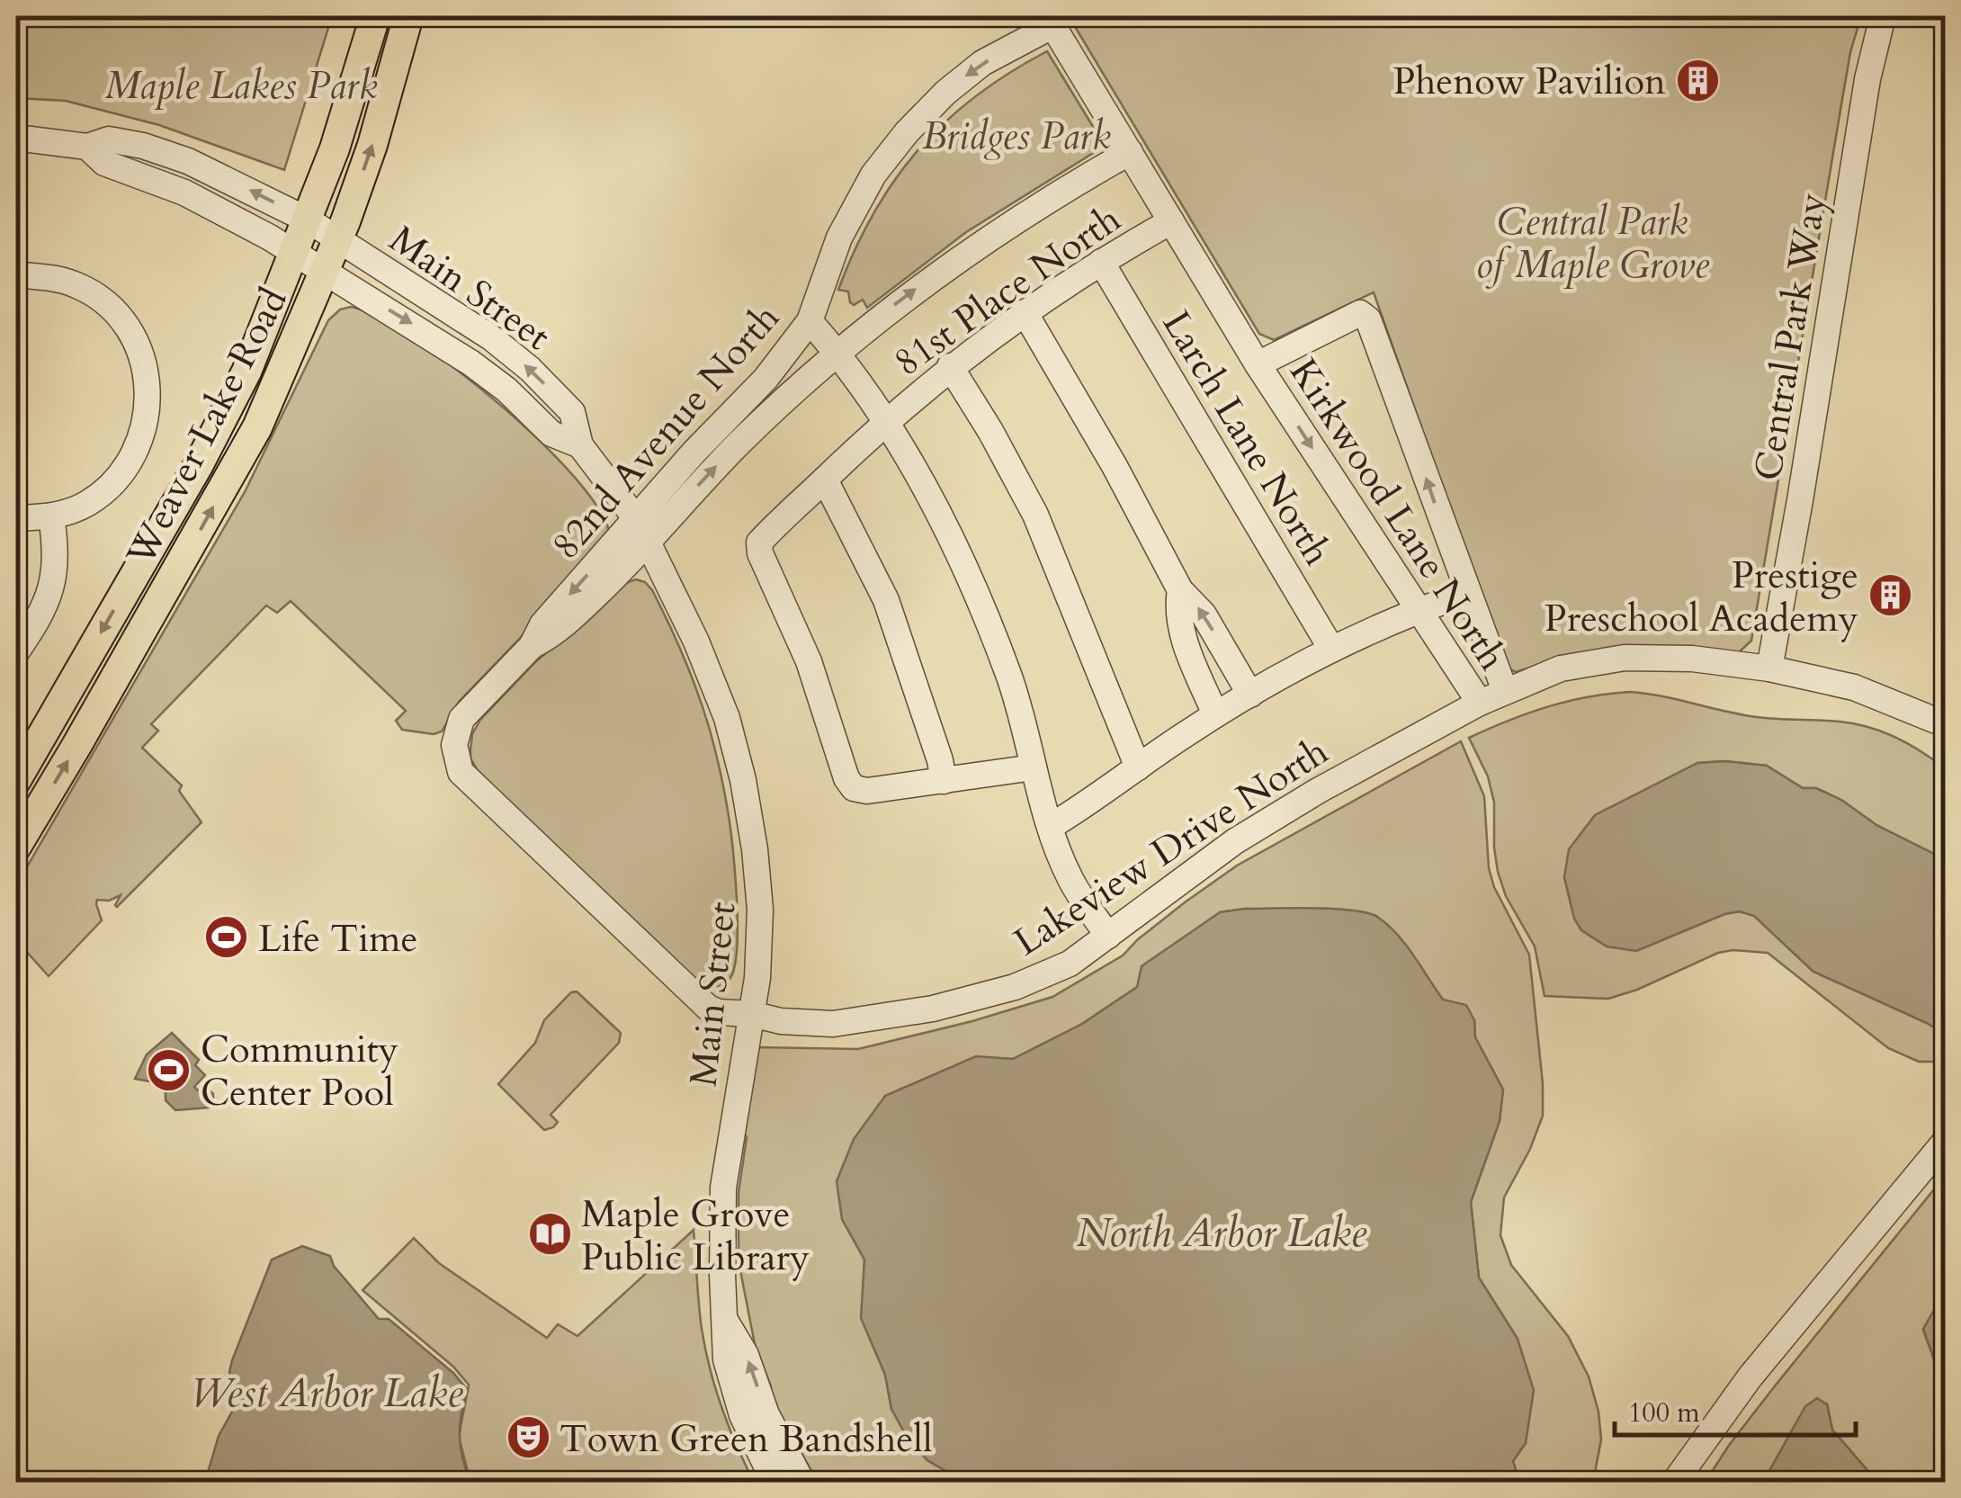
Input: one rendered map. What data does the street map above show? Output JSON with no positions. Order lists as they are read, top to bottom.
{
  "streets": {
    "main road": ["Weaver Lake Road"],
    "street": [
      "Main Street",
      "81st Place North",
      "Central Park Way",
      "82nd Avenue North",
      "Larch Lane North",
      "Kirkwood Lane North",
      "Lakeview Drive North"
    ]
  },
  "crossings": [
    ["Main Street", "Weaver Lake Road"],
    ["Main Street", "82nd Avenue North"],
    ["Main Street", "Lakeview Drive North"],
    ["81st Place North", "Larch Lane North"],
    ["81st Place North", "Kirkwood Lane North"],
    ["Central Park Way", "Lakeview Drive North"],
    ["82nd Avenue North", "Kirkwood Lane North"],
    ["82nd Avenue North", "Lakeview Drive North"],
    ["Kirkwood Lane North", "Lakeview Drive North"]
  ],
  "water": ["North Arbor Lake", "West Arbor Lake"],
  "parks": ["Maple Lakes Park", "Bridges Park", "Central Park of Maple Grove"],
  "places": {
    "building": ["Phenow Pavilion", "Prestige Preschool Academy"],
    "sports": ["Life Time", "Community Center Pool"],
    "library": ["Maple Grove Public Library"],
    "theatre": ["Town Green Bandshell"]
  },
  "scale_bar": "100 m"
}
